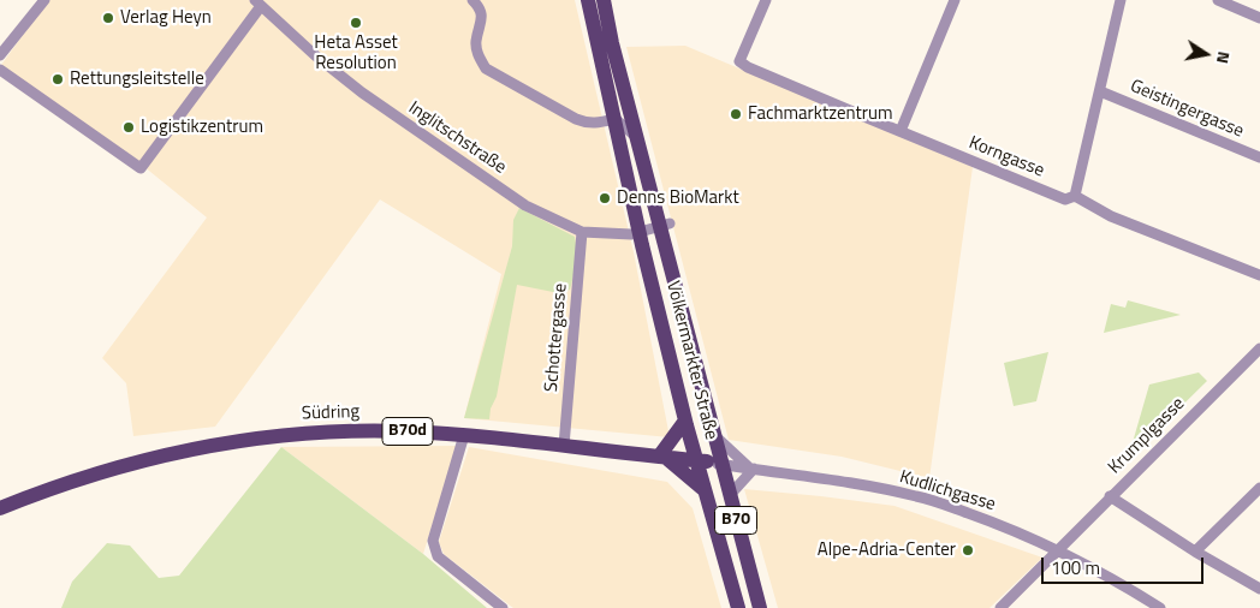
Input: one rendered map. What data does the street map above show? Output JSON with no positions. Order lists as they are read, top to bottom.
{
  "streets": {
    "main road": [
      "Völkermarkter Straße",
      "Südring",
      "B70d",
      "B70"
    ],
    "street": [
      "Geistingergasse",
      "Inglitschstraße",
      "Korngasse",
      "Schottergasse",
      "Krumplgasse",
      "Kudlichgasse"
    ]
  },
  "crossings": [
    ["Inglitschstraße", "Schottergasse"],
    ["Inglitschstraße", "Völkermarkter Straße"],
    ["Schottergasse", "Südring"],
    ["Südring", "Kudlichgasse"],
    ["Krumplgasse", "Kudlichgasse"]
  ],
  "places": [
    "Verlag Heyn",
    "Heta Asset Resolution",
    "Rettungsleitstelle",
    "Fachmarktzentrum",
    "Logistikzentrum",
    "Denns BioMarkt",
    "Alpe-Adria-Center"
  ],
  "scale_bar": "100 m",
  "north": "right"
}
